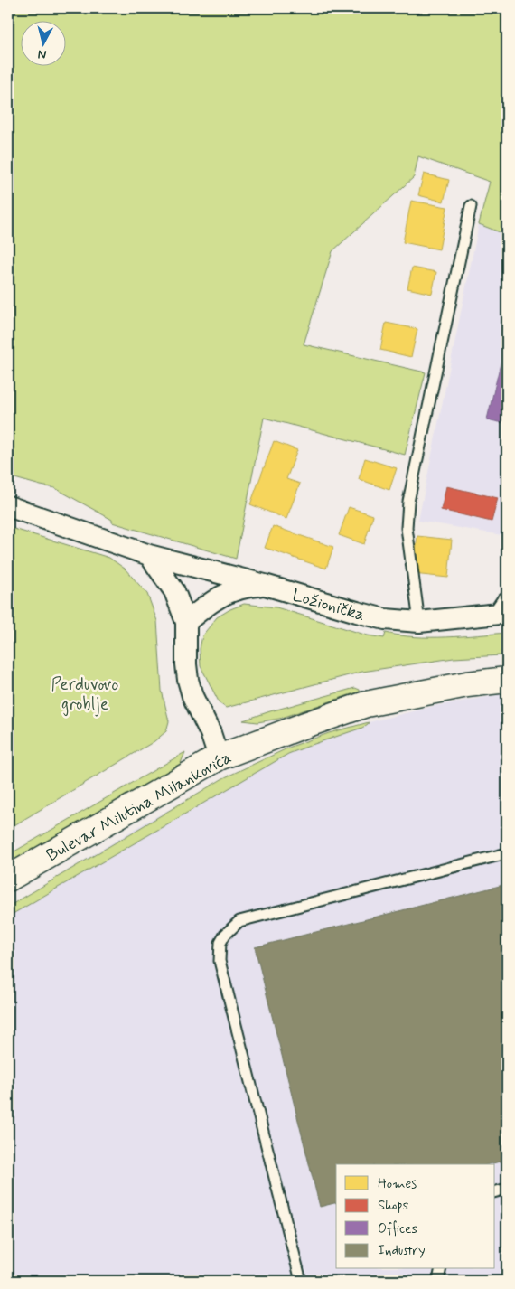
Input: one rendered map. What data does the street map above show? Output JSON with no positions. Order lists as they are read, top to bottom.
{
  "streets": {
    "street": ["Ložionička", "Bulevar Milutina Milankovića"]
  },
  "parks": ["Perduvovo groblje"],
  "legend": [
    "Homes",
    "Shops",
    "Offices",
    "Industry"
  ],
  "north": "bottom"
}
